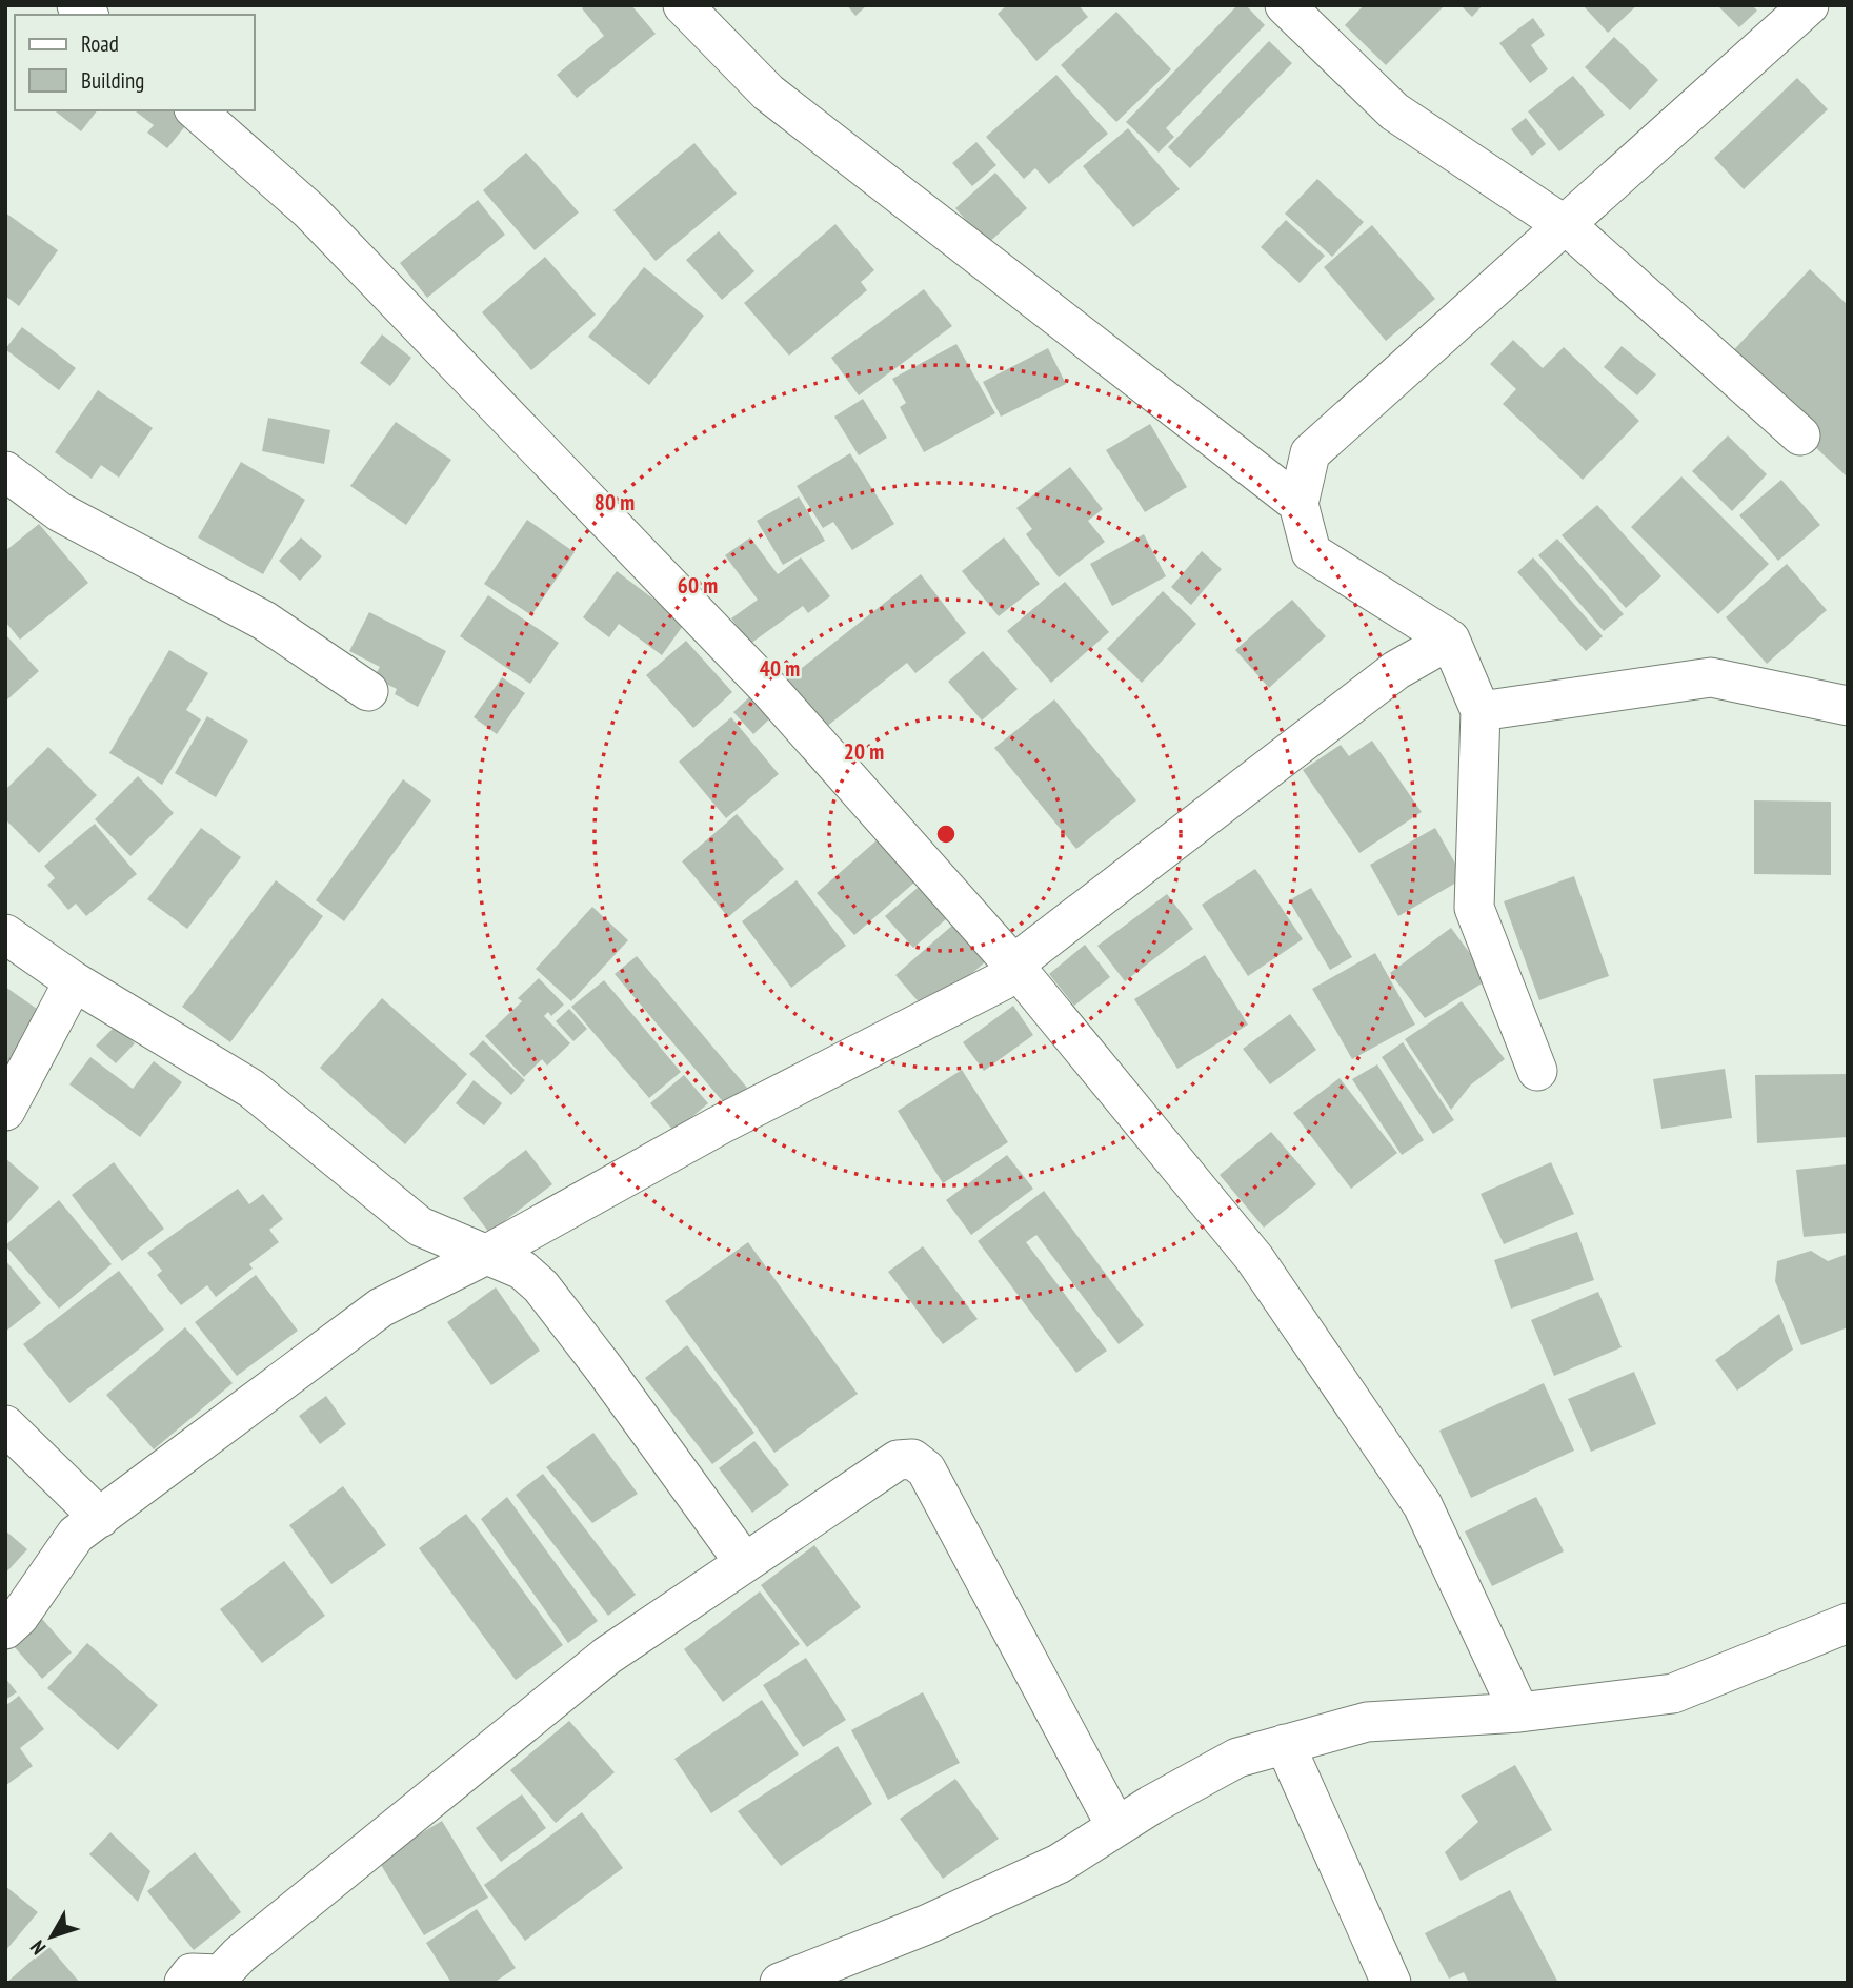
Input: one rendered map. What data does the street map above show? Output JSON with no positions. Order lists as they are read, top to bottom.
{
  "legend": ["Road", "Building"],
  "north": "bottom left",
  "rings": [
    "80 m",
    "60 m",
    "40 m",
    "20 m"
  ]
}
